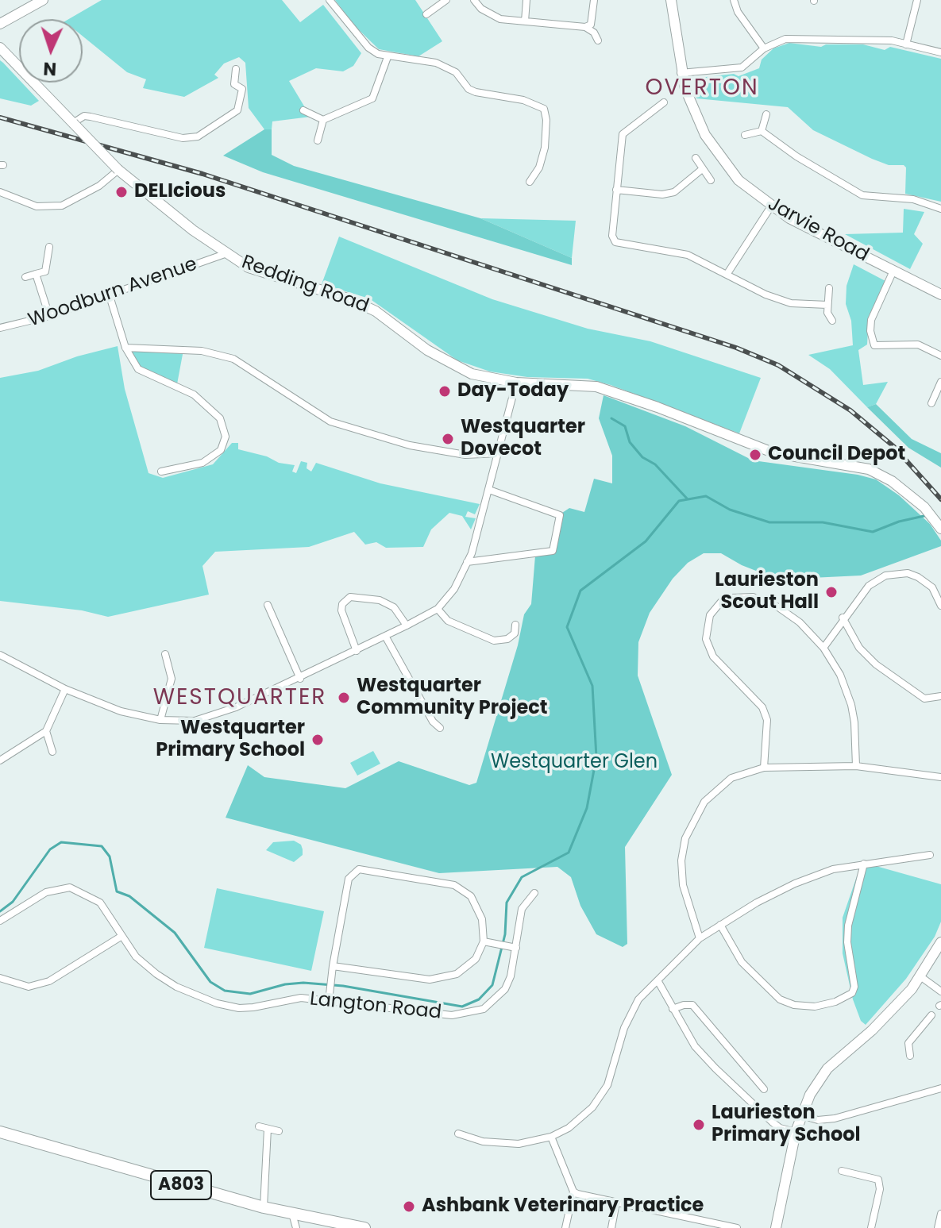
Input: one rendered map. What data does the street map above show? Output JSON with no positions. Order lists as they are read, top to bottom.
{
  "streets": {
    "main road": ["Jarvie Road", "Redding Road", "A803"],
    "street": ["Woodburn Avenue", "Langton Road"]
  },
  "crossings": [
    ["Redding Road", "Woodburn Avenue"]
  ],
  "districts": ["OVERTON", "WESTQUARTER"],
  "parks": ["Westquarter Glen"],
  "places": [
    "DELIcious",
    "Day-Today",
    "Westquarter Dovecot",
    "Council Depot",
    "Laurieston Scout Hall",
    "Westquarter Community Project",
    "Westquarter Primary School",
    "Laurieston Primary School",
    "Ashbank Veterinary Practice"
  ],
  "north": "bottom"
}
